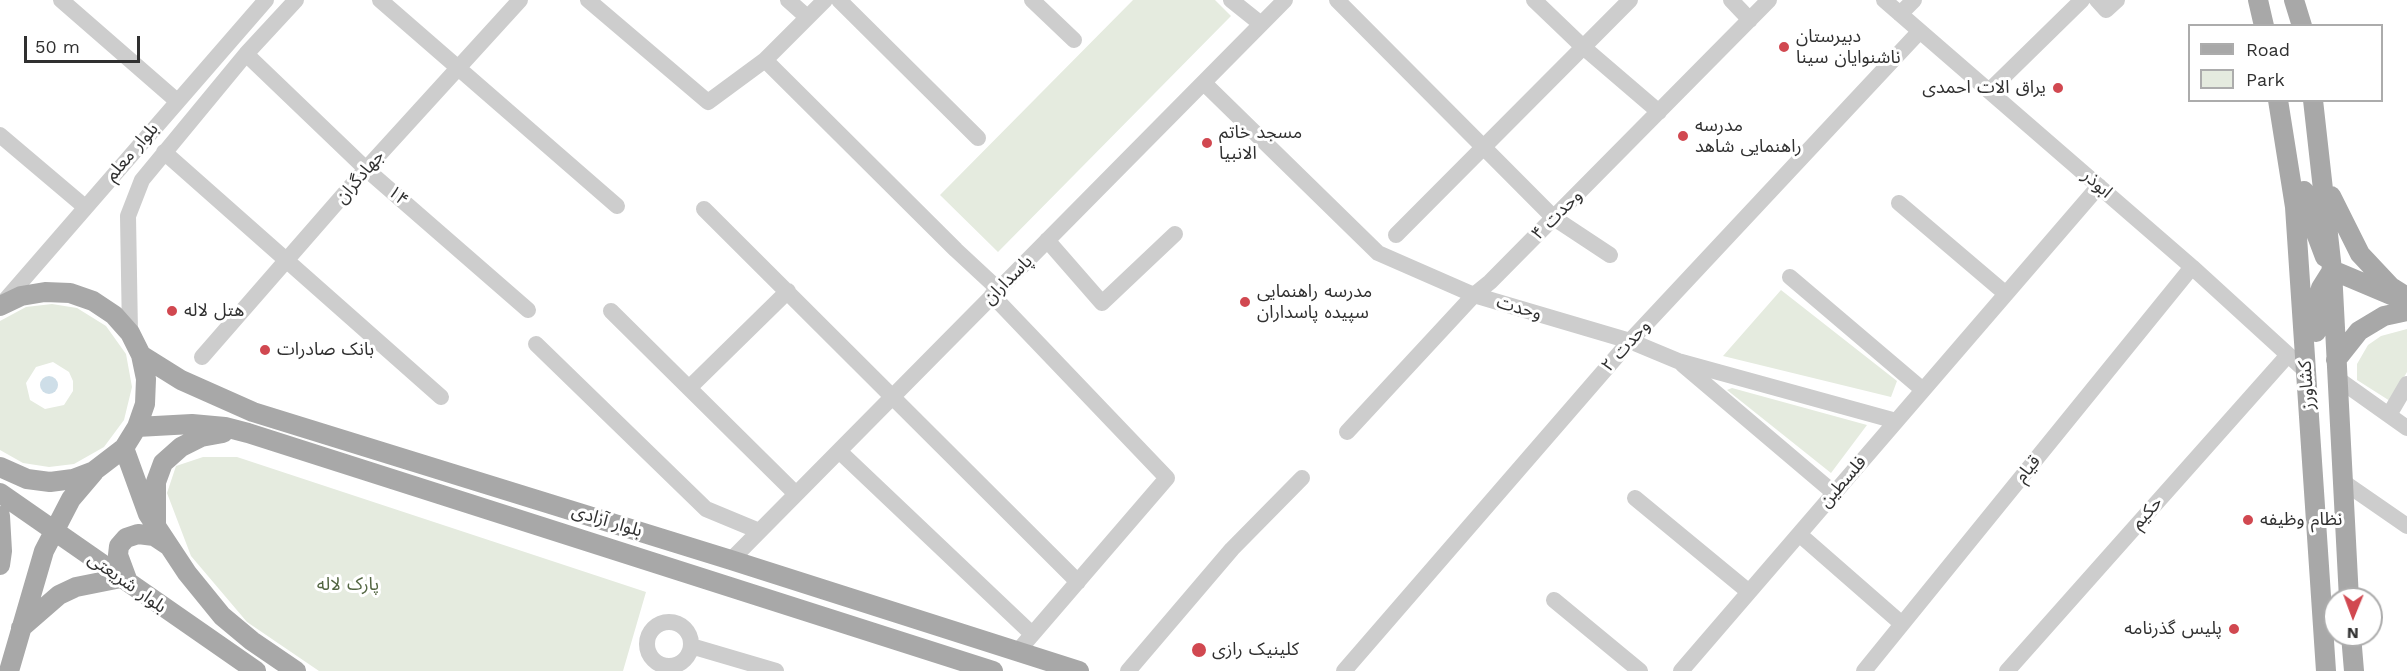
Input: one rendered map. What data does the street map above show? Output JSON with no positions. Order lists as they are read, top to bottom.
{
  "streets": {
    "main road": ["کشاورز", "بلوار آزادی", "بلوار شریعتی"],
    "street": [
      "بلوار معلم",
      "جهادگران",
      "ابوذر",
      "۱۴",
      "وحدت ۴",
      "پاسداران",
      "وحدت",
      "وحدت ۲",
      "قیام",
      "فلسطین",
      "حکیم"
    ]
  },
  "crossings": [
    ["بلوار معلم", "۱۴"],
    ["جهادگران", "۱۴"],
    ["ابوذر", "وحدت ۲"],
    ["ابوذر", "کشاورز"],
    ["ابوذر", "قیام"],
    ["ابوذر", "فلسطین"],
    ["ابوذر", "حکیم"],
    ["وحدت ۴", "وحدت"],
    ["پاسداران", "وحدت"],
    ["پاسداران", "بلوار آزادی"],
    ["وحدت", "وحدت ۲"],
    ["وحدت", "فلسطین"]
  ],
  "parks": ["پارک لاله"],
  "places": [
    "دبیرستان ناشنوایان سینا",
    "یراق الات احمدی",
    "مدرسه راهنمایی شاهد",
    "مسجد خاتم الانبیا",
    "مدرسه راهنمایی سپیده پاسداران",
    "هتل لاله",
    "بانک صادرات",
    "نظام وظیفه",
    "پلیس گذرنامه",
    "کلینیک رازی"
  ],
  "legend": ["Road", "Park"],
  "scale_bar": "50 m",
  "north": "bottom"
}
